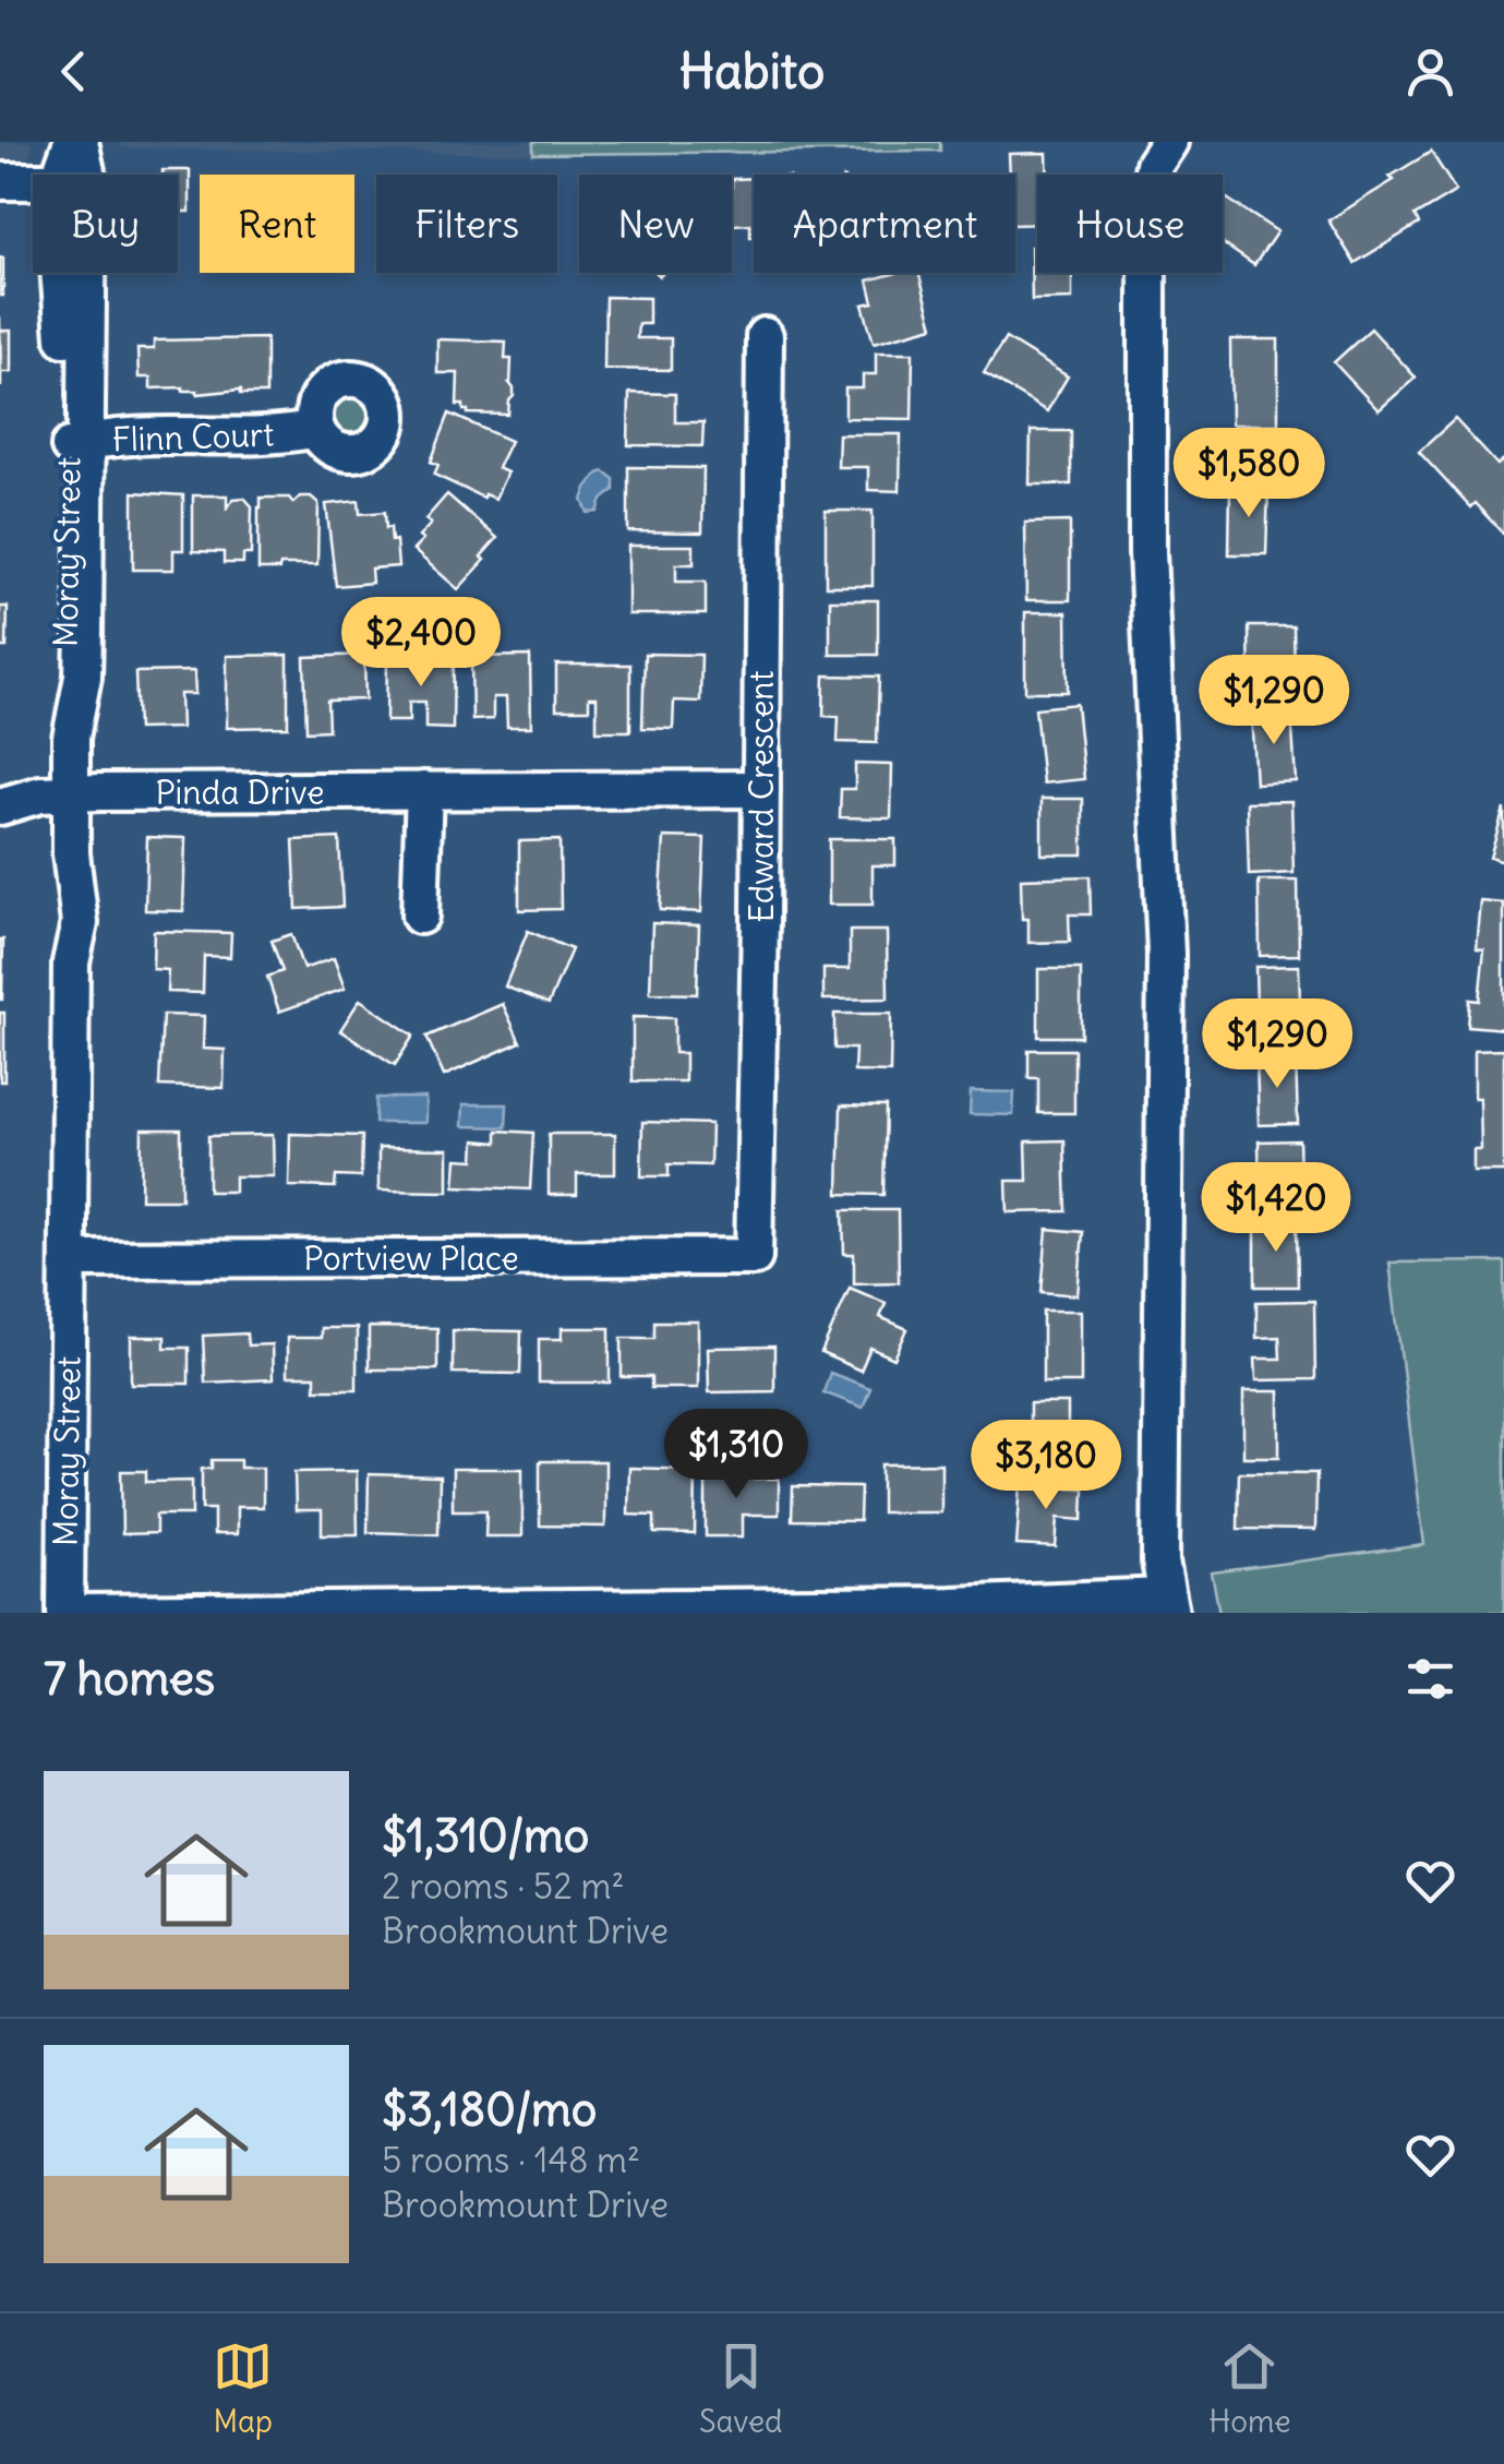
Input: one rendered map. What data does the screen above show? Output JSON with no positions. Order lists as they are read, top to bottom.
{
  "streets": {
    "street": [
      "Flinn Court",
      "Moray Street",
      "Pinda Drive",
      "Edward Crescent",
      "Portview Place"
    ]
  },
  "crossings": [
    ["Flinn Court", "Moray Street"],
    ["Moray Street", "Pinda Drive"],
    ["Moray Street", "Portview Place"],
    ["Pinda Drive", "Edward Crescent"],
    ["Edward Crescent", "Portview Place"]
  ],
  "page": {
    "header": "Habito",
    "chip": [
      "Buy",
      "Rent",
      "Filters",
      "New",
      "Apartment",
      "House"
    ],
    "price": [
      "$1,580",
      "$2,400",
      "$1,290",
      "$1,290",
      "$1,420",
      "$1,310",
      "$3,180"
    ],
    "heading": "7 homes",
    "list": [
      {
        "name": "$1,310/mo",
        "note": "2 rooms · 52 m² · Brookmount Drive"
      },
      {
        "name": "$3,180/mo",
        "note": "5 rooms · 148 m² · Brookmount Drive"
      }
    ],
    "tabs": ["Map", "Saved", "Home"]
  }
}
